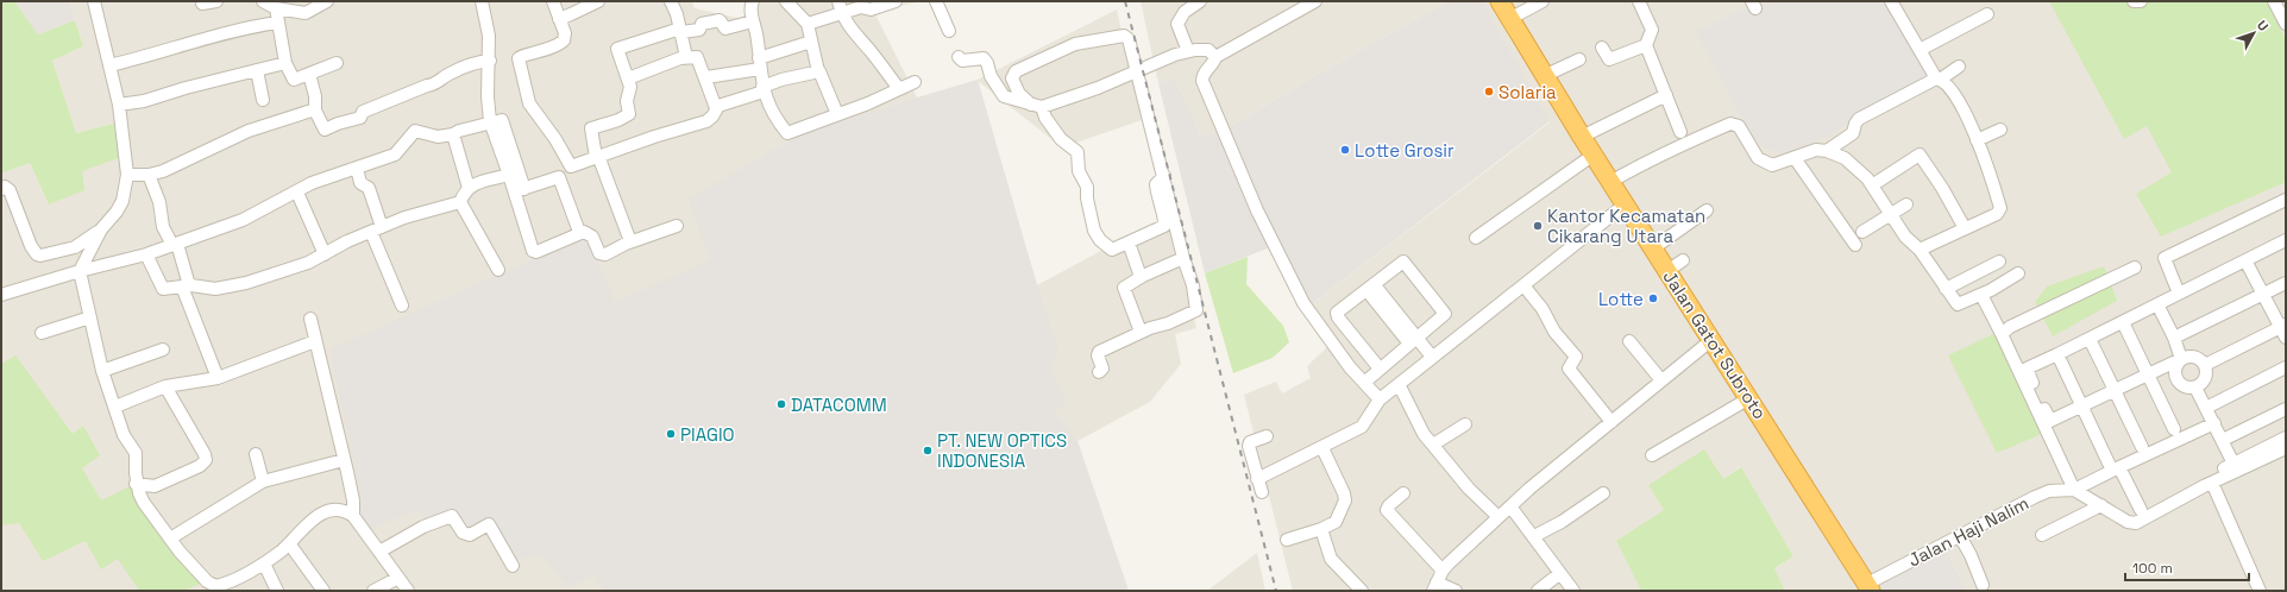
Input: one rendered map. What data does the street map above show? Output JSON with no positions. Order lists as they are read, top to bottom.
{
  "streets": {
    "highway": ["Jalan Gatot Subroto"],
    "street": ["Jalan Haji Nalim"]
  },
  "crossings": [
    ["Jalan Gatot Subroto", "Jalan Haji Nalim"]
  ],
  "places": [
    "Solaria",
    "Lotte Grosir",
    "Kantor Kecamatan Cikarang Utara",
    "Lotte",
    "DATACOMM",
    "PIAGIO",
    "PT. NEW OPTICS INDONESIA"
  ],
  "scale_bar": "100 m",
  "north": "top right"
}
